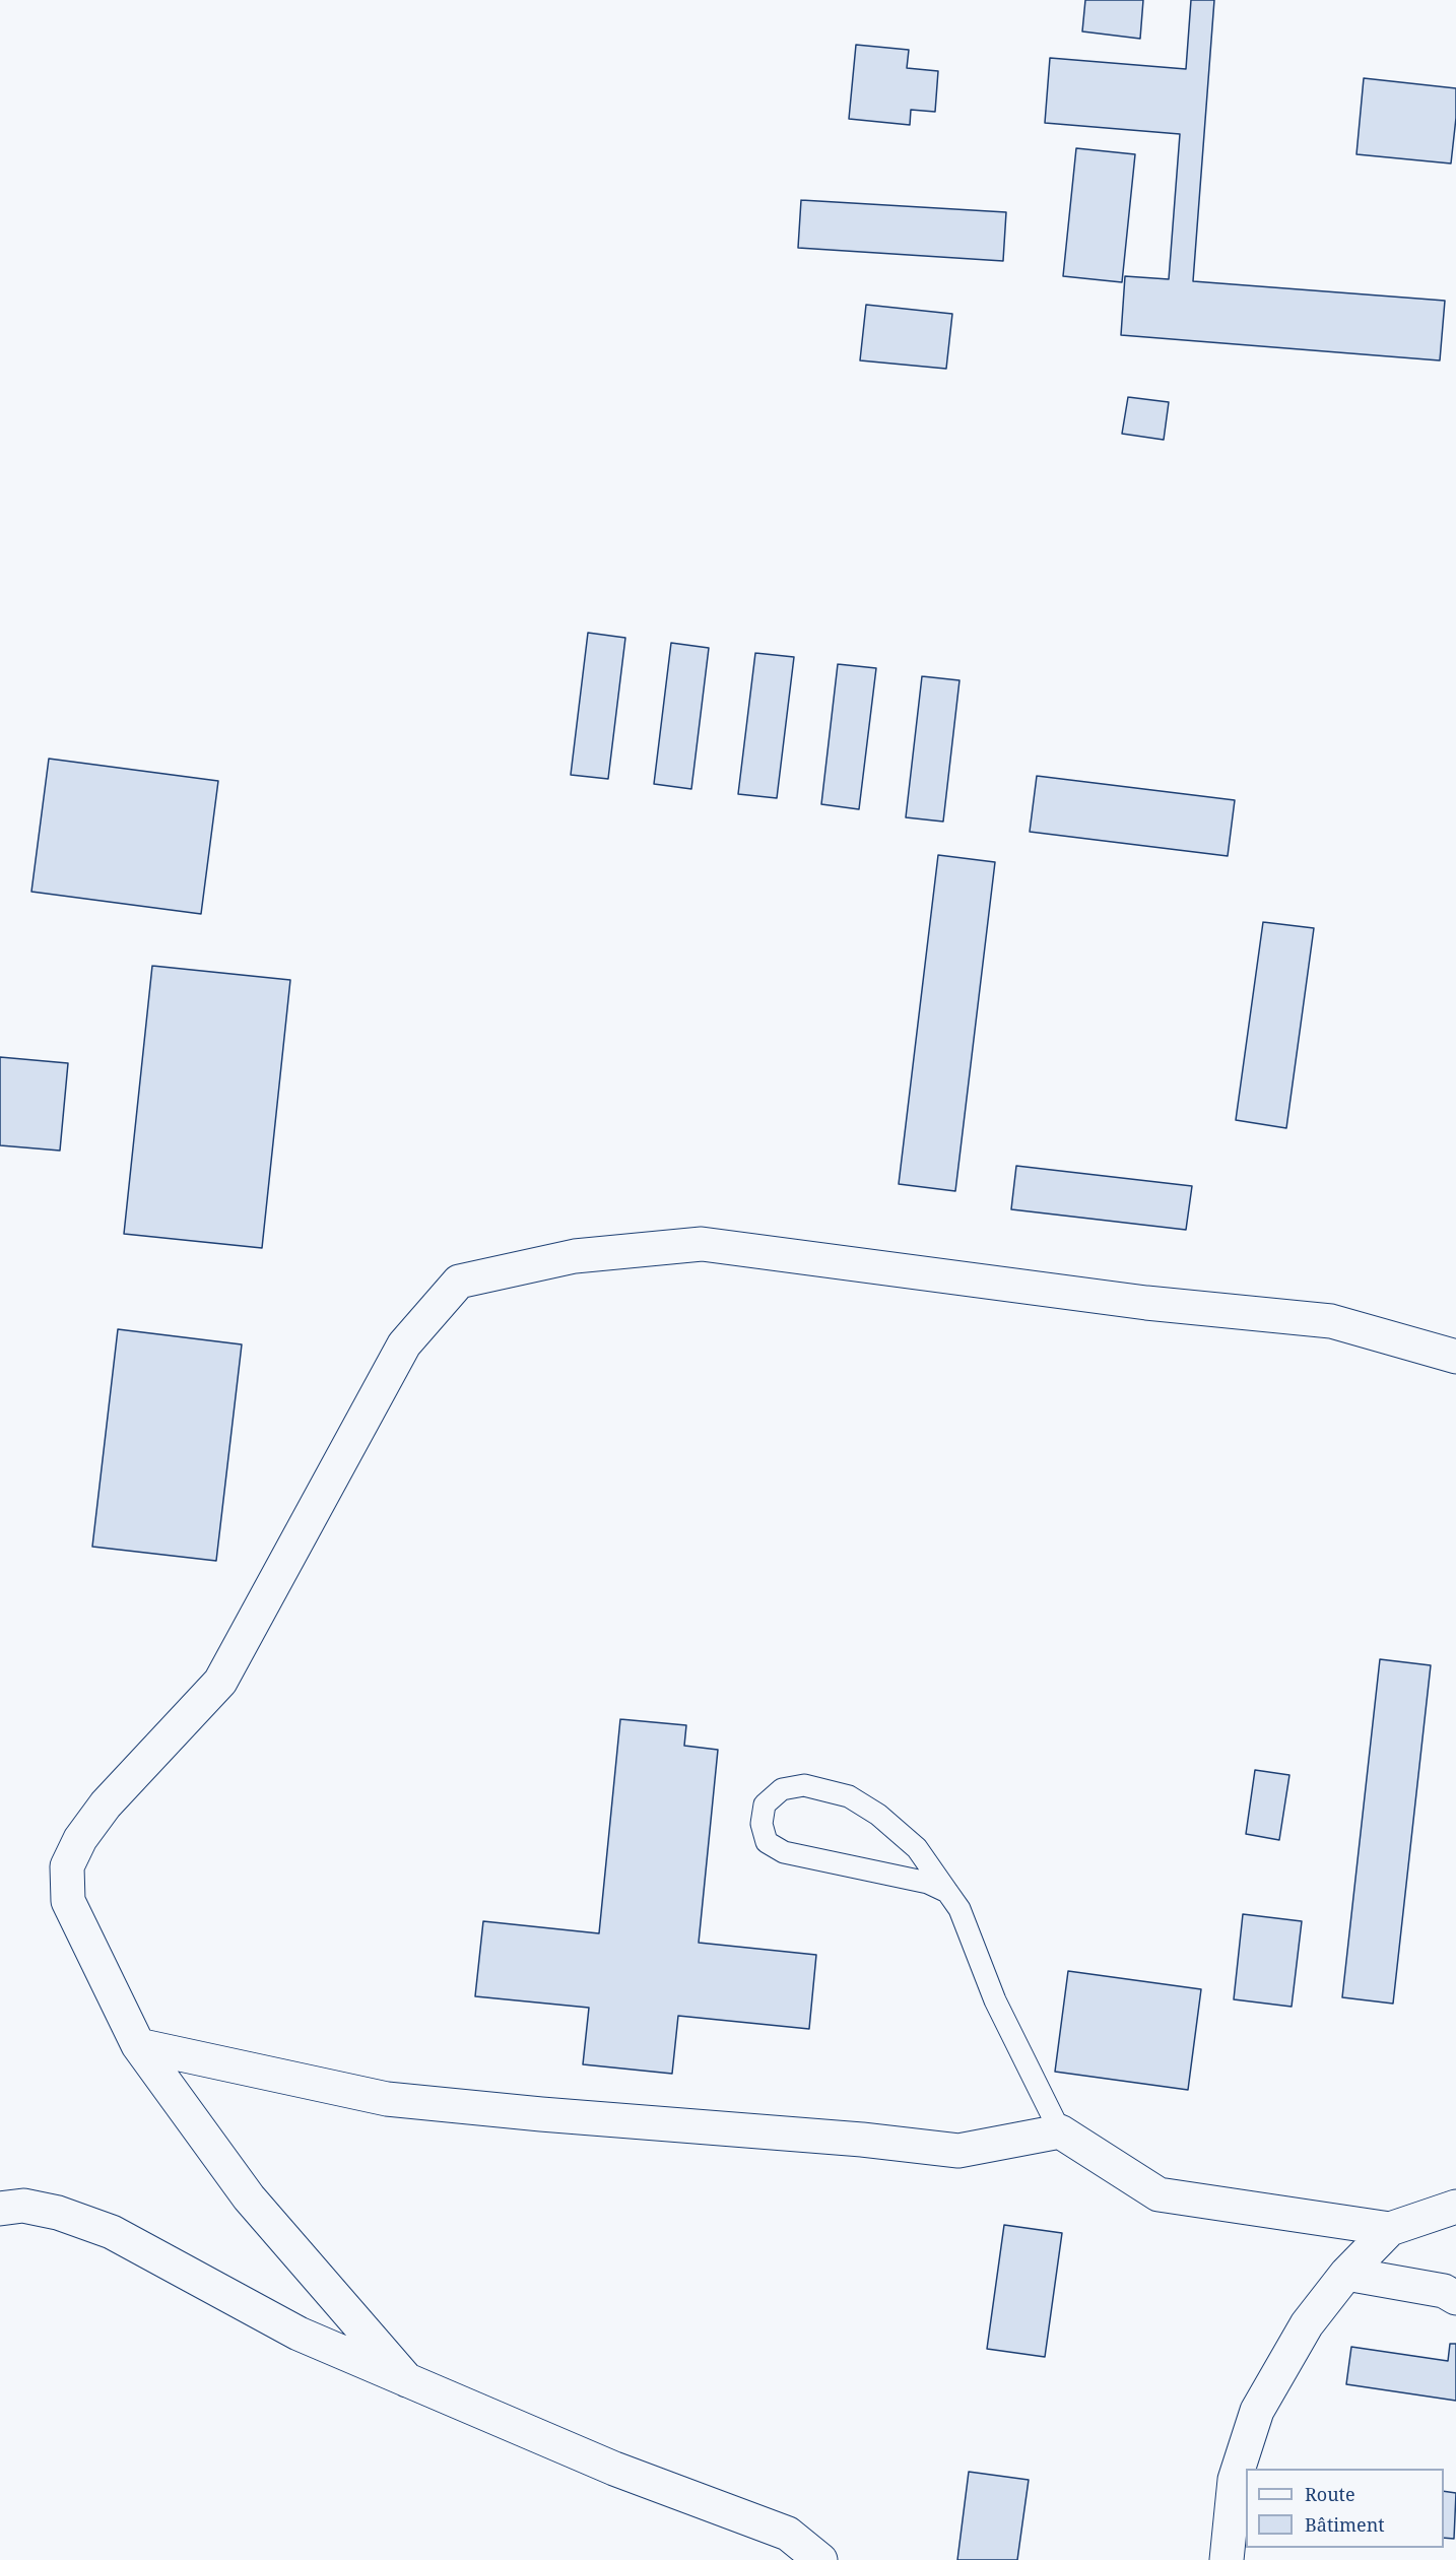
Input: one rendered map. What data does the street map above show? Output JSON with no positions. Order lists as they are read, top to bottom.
{
  "legend": ["Route", "Bâtiment"]
}
